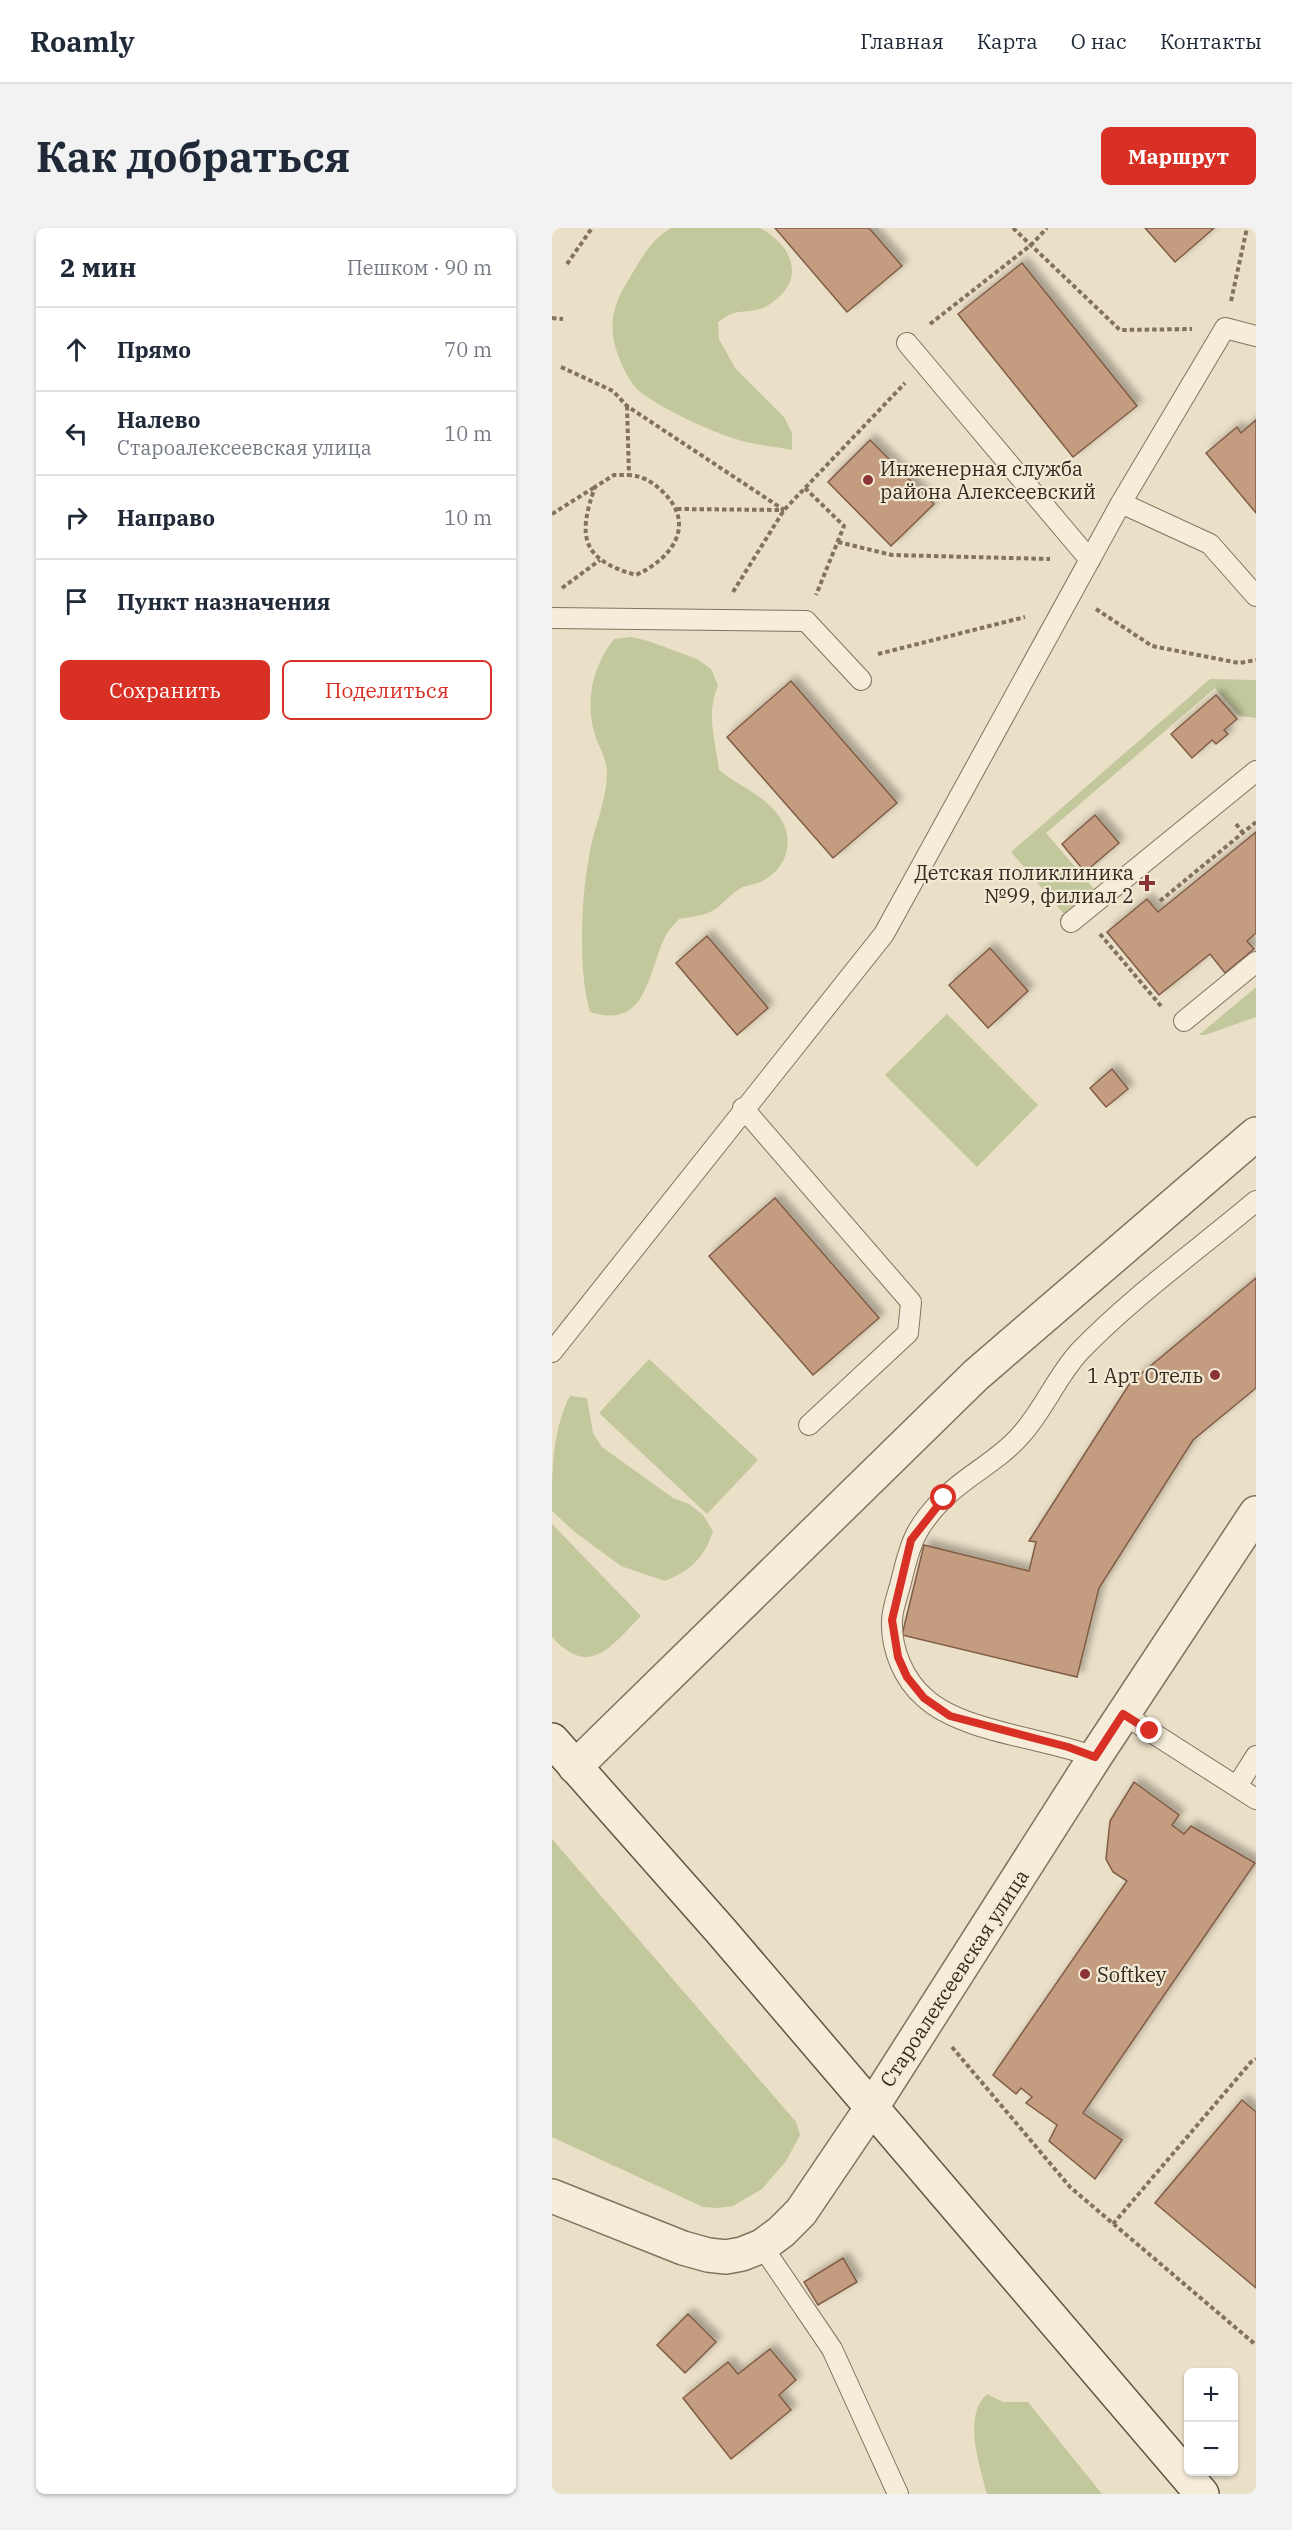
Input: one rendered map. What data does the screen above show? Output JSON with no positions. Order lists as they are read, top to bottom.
{
  "streets": {
    "street": ["Староалексеевская улица"]
  },
  "places": {
    "other": ["Инженерная служба района Алексеевский", "1 Арт Отель", "Softkey"],
    "health": ["Детская поликлиника №99, филиал 2"]
  },
  "page": {
    "header": "Roamly",
    "nav": [
      "Главная",
      "Карта",
      "О нас",
      "Контакты"
    ],
    "buttons": [
      "Маршрут",
      ["Сохранить", "Поделиться"]
    ],
    "title": "Как добраться",
    "heading": ["2 мин", "Пешком · 90 m"],
    "list": [
      ["Прямо", "70 m"],
      ["Налево", "Староалексеевская улица", "10 m"],
      ["Направо", "10 m"],
      "Пункт назначения"
    ],
    "map_buttons": ["+", "−"]
  }
}
